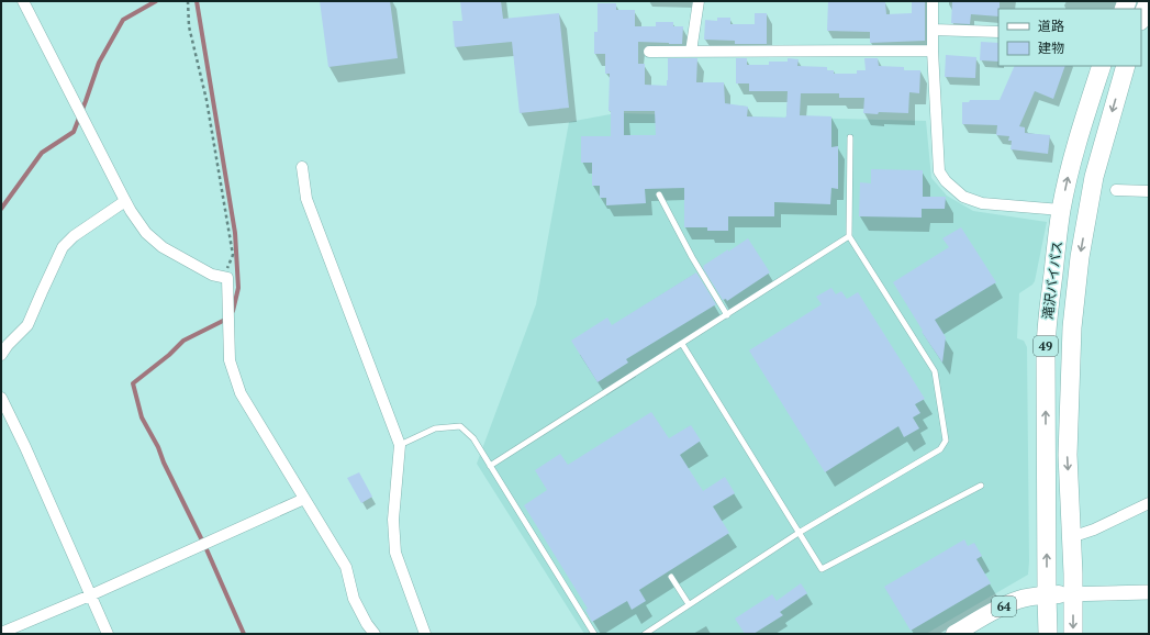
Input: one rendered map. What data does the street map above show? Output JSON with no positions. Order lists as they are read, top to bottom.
{
  "streets": {
    "highway": ["滝沢バイパス", "49"],
    "main road": ["64"]
  },
  "crossings": [
    ["滝沢バイパス", "64"]
  ],
  "legend": ["道路", "建物"]
}
